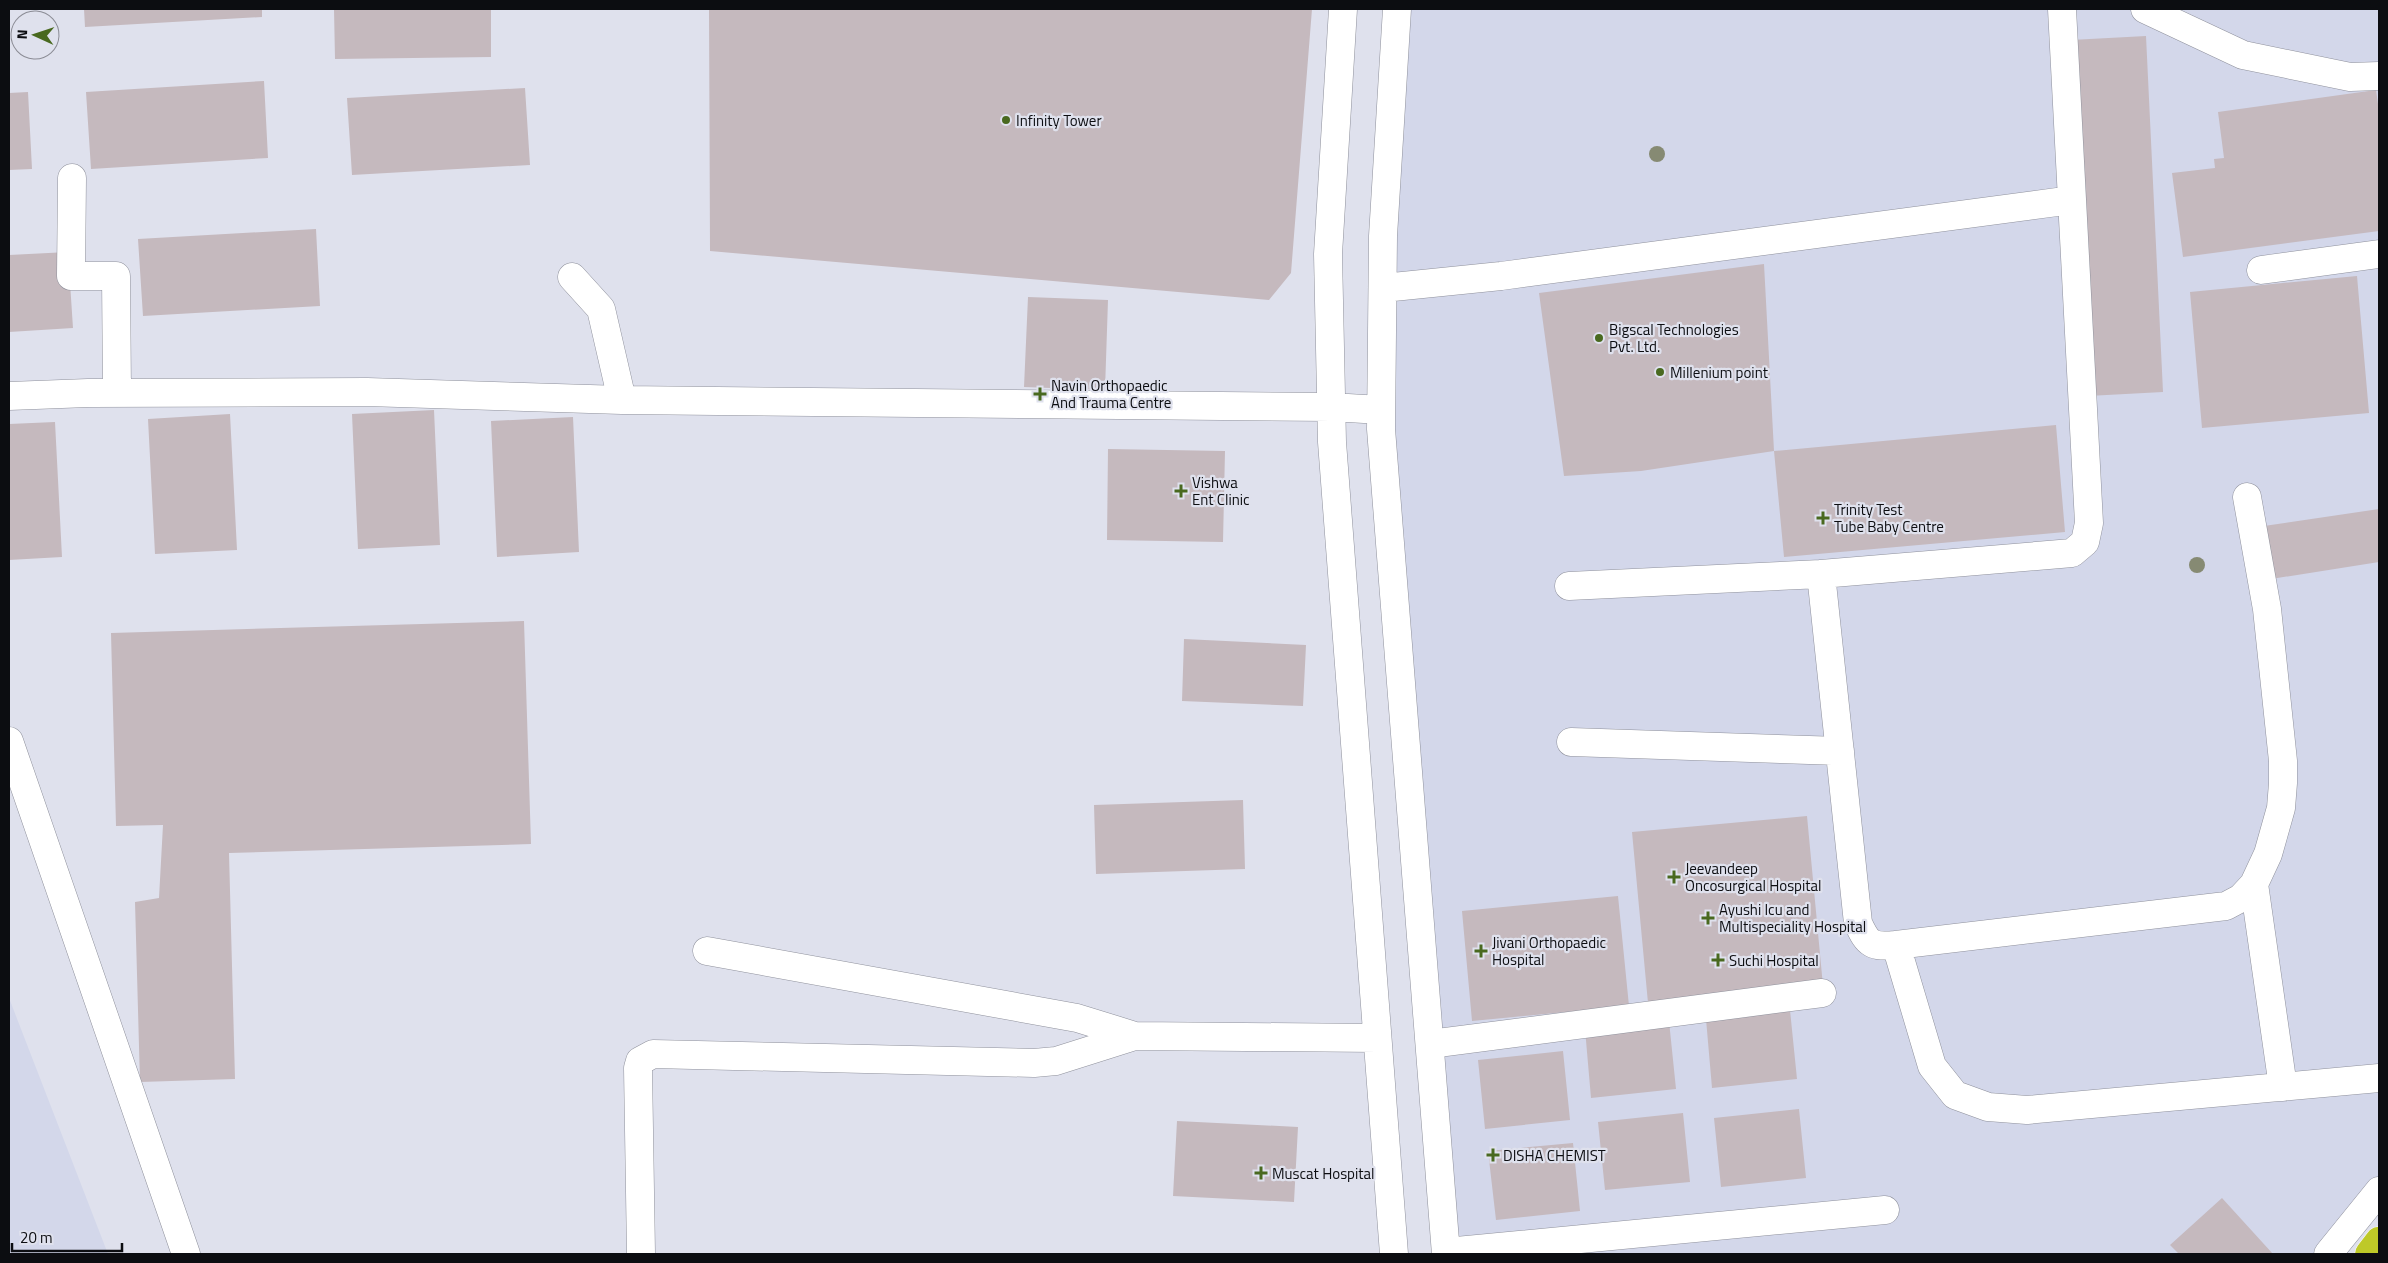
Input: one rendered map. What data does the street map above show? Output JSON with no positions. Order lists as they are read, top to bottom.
{
  "places": {
    "other": ["Infinity Tower", "Bigscal Technologies Pvt. Ltd.", "Millenium point"],
    "health": [
      "Navin Orthopaedic And Trauma Centre",
      "Vishwa Ent Clinic",
      "Trinity Test Tube Baby Centre",
      "Jeevandeep Oncosurgical Hospital",
      "Ayushi Icu and Multispeciality Hospital",
      "Jivani Orthopaedic Hospital",
      "Suchi Hospital",
      "DISHA CHEMIST",
      "Muscat Hospital"
    ]
  },
  "scale_bar": "20 m",
  "north": "left"
}
